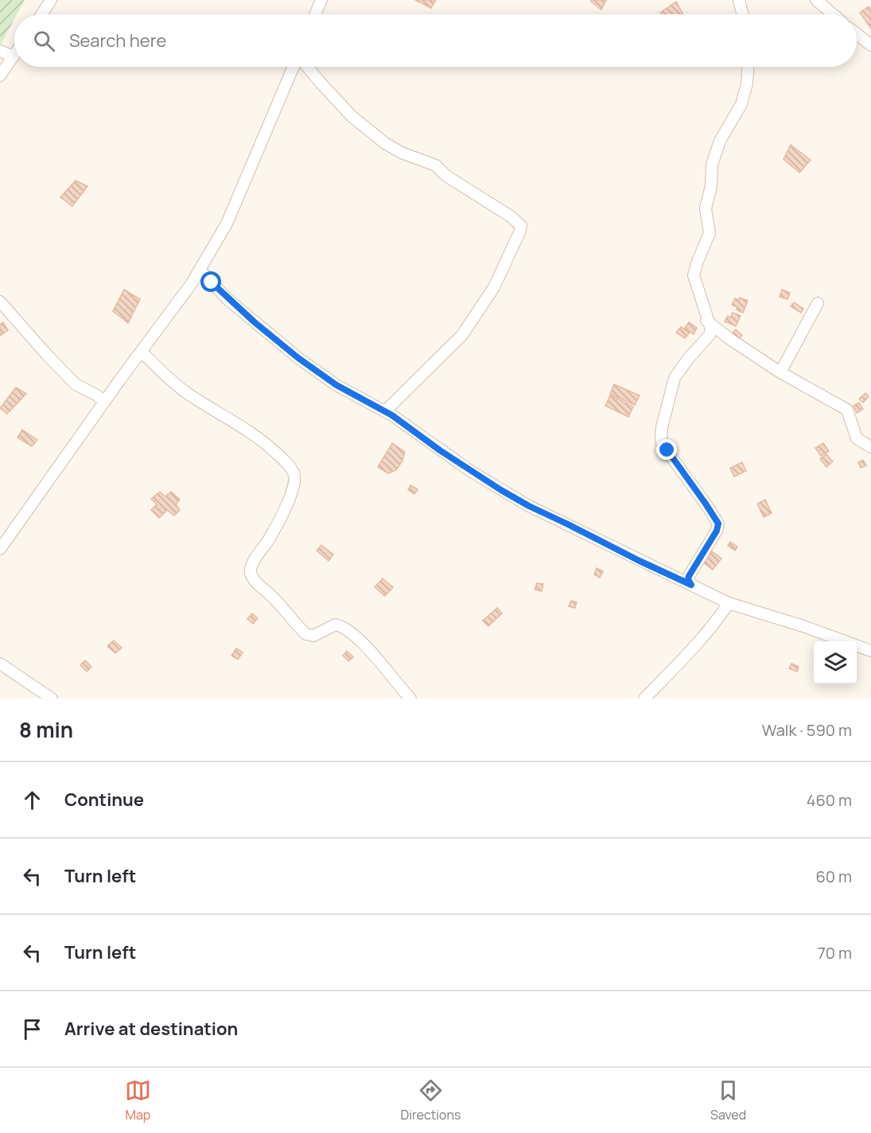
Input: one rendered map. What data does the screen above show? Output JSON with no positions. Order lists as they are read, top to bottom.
{
  "page": {
    "search": "Search here",
    "heading": ["8 min", "Walk · 590 m"],
    "list": [
      ["Continue", "460 m"],
      ["Turn left", "60 m"],
      ["Turn left", "70 m"],
      "Arrive at destination"
    ],
    "nav": ["Map", "Directions", "Saved"]
  }
}
